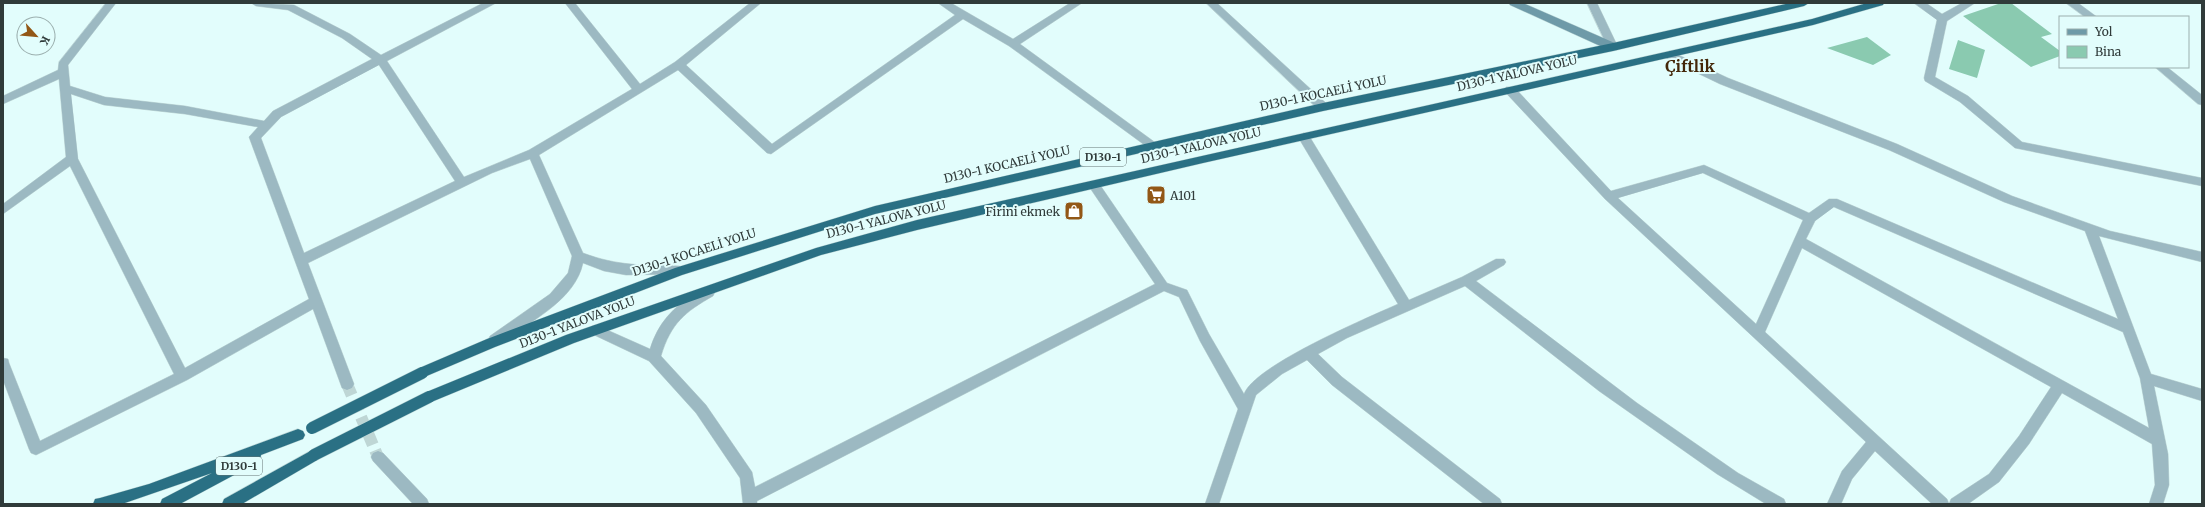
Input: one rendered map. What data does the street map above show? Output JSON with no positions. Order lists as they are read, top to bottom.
{
  "streets": {
    "highway": ["D130-1 YALOVA YOLU", "D130-1 KOCAELİ YOLU", "D130-1"]
  },
  "crossings": [
    ["D130-1 KOCAELİ YOLU", "D130-1"]
  ],
  "districts": ["Çiftlik"],
  "places": {
    "supermarket": ["A101"],
    "shop": ["Firini ekmek"]
  },
  "legend": ["Yol", "Bina"],
  "north": "bottom right"
}
